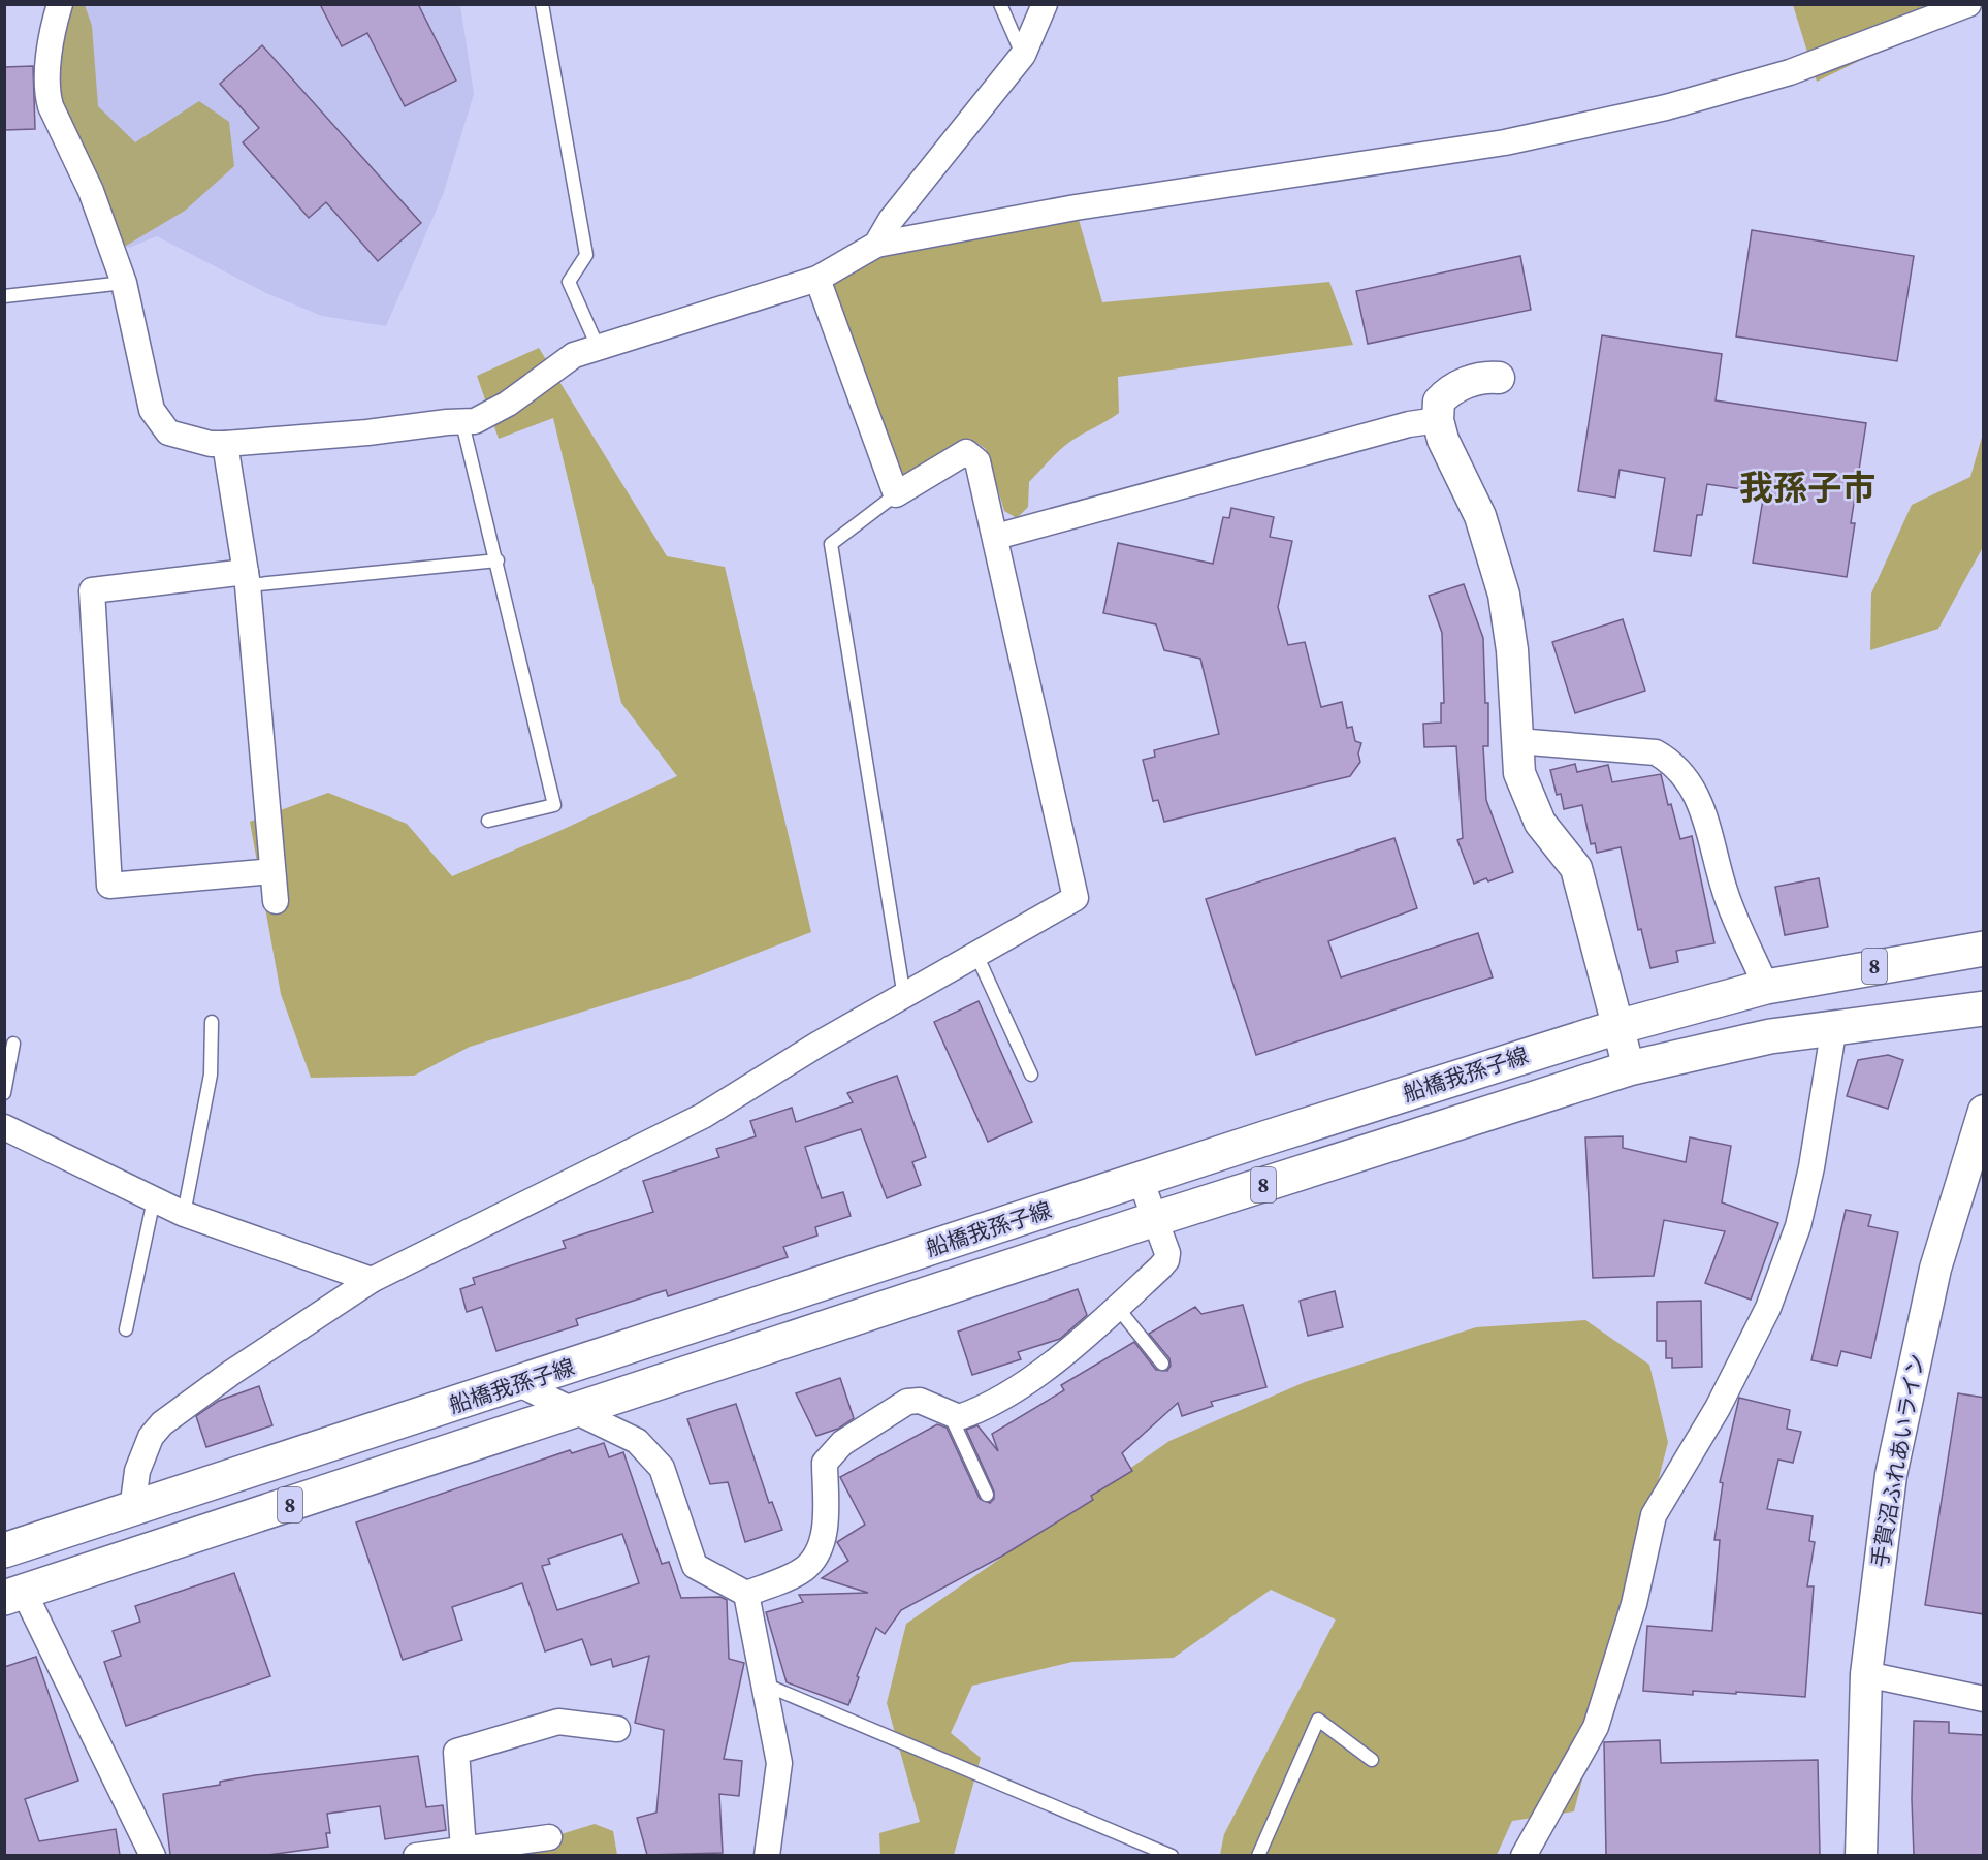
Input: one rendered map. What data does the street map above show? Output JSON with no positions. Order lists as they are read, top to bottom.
{
  "streets": {
    "main road": ["8", "船橋我孫子線"],
    "street": ["手賀沼ふれあいライン"]
  },
  "districts": ["我孫子市"]
}
